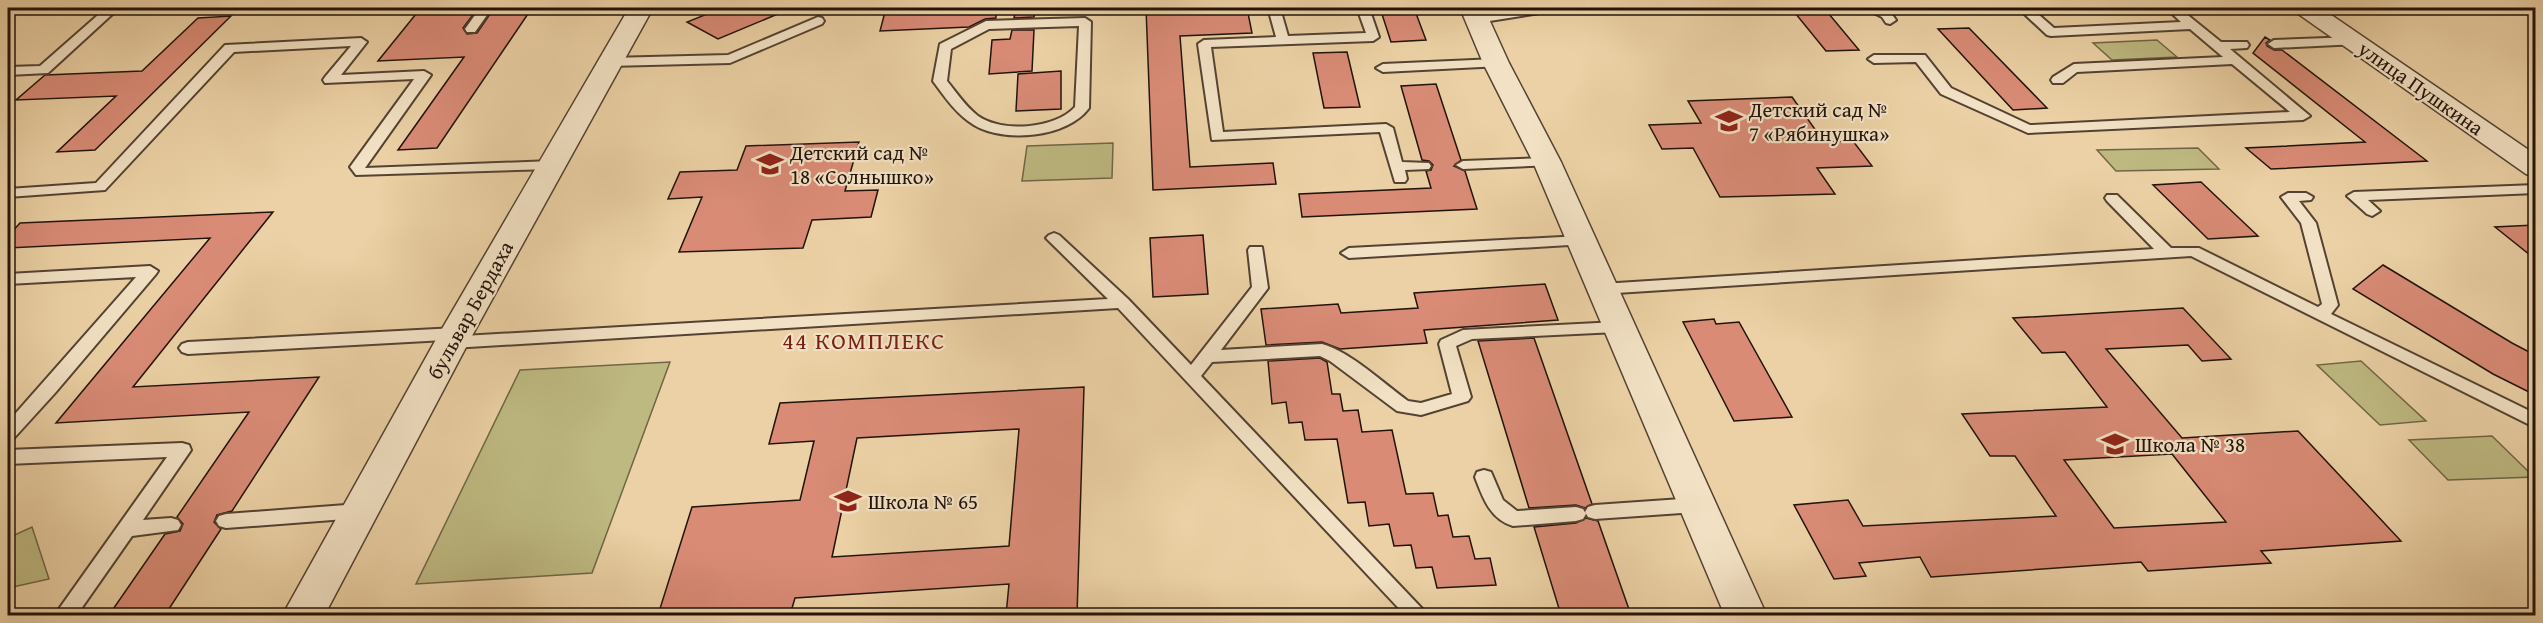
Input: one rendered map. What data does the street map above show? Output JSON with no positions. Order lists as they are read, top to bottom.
{
  "streets": {
    "street": ["улица Пушкина", "бульвар Бердаха"]
  },
  "districts": ["44 КОМПЛЕКС"],
  "places": {
    "school or university": [
      "Детский сад № 7 «Рябинушка»",
      "Детский сад № 18 «Солнышко»",
      "Школа № 38",
      "Школа № 65"
    ]
  }
}
